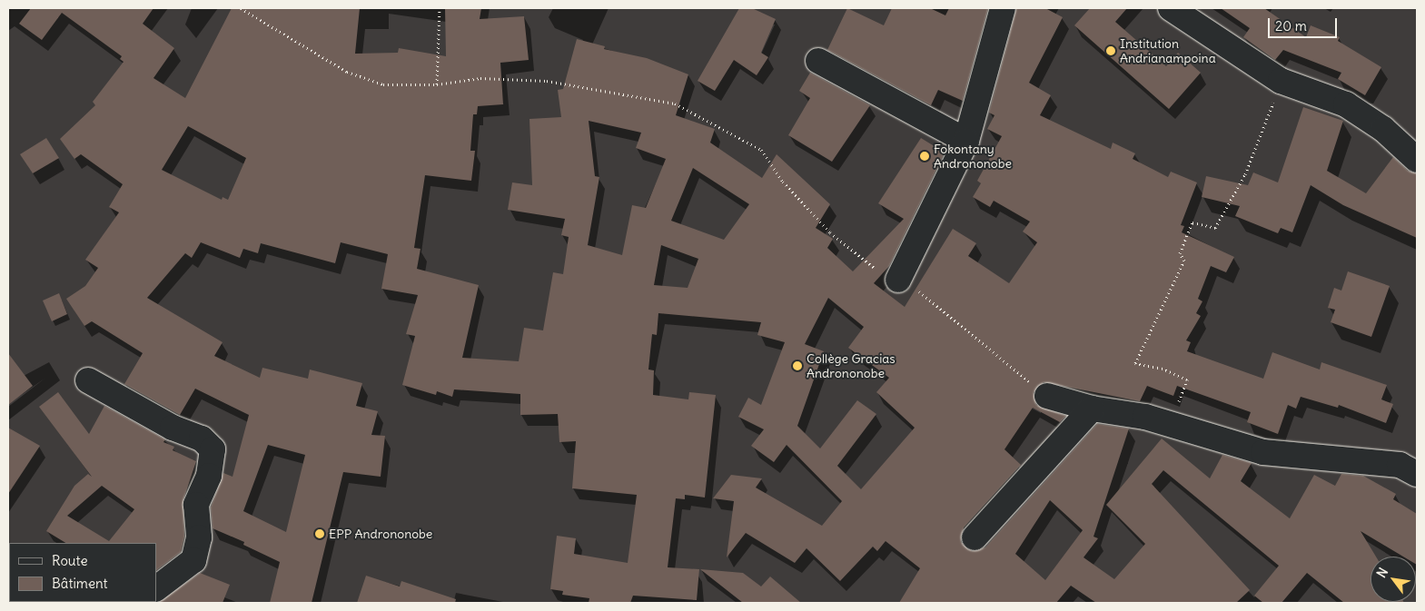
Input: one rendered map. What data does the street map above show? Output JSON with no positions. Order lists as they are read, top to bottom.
{
  "places": [
    "Institution Andrianampoina",
    "Fokontany Andrononobe",
    "Collège Gracias Andrononobe",
    "EPP Andrononobe"
  ],
  "legend": ["Route", "Bâtiment"],
  "scale_bar": "20 m",
  "north": "top left"
}
